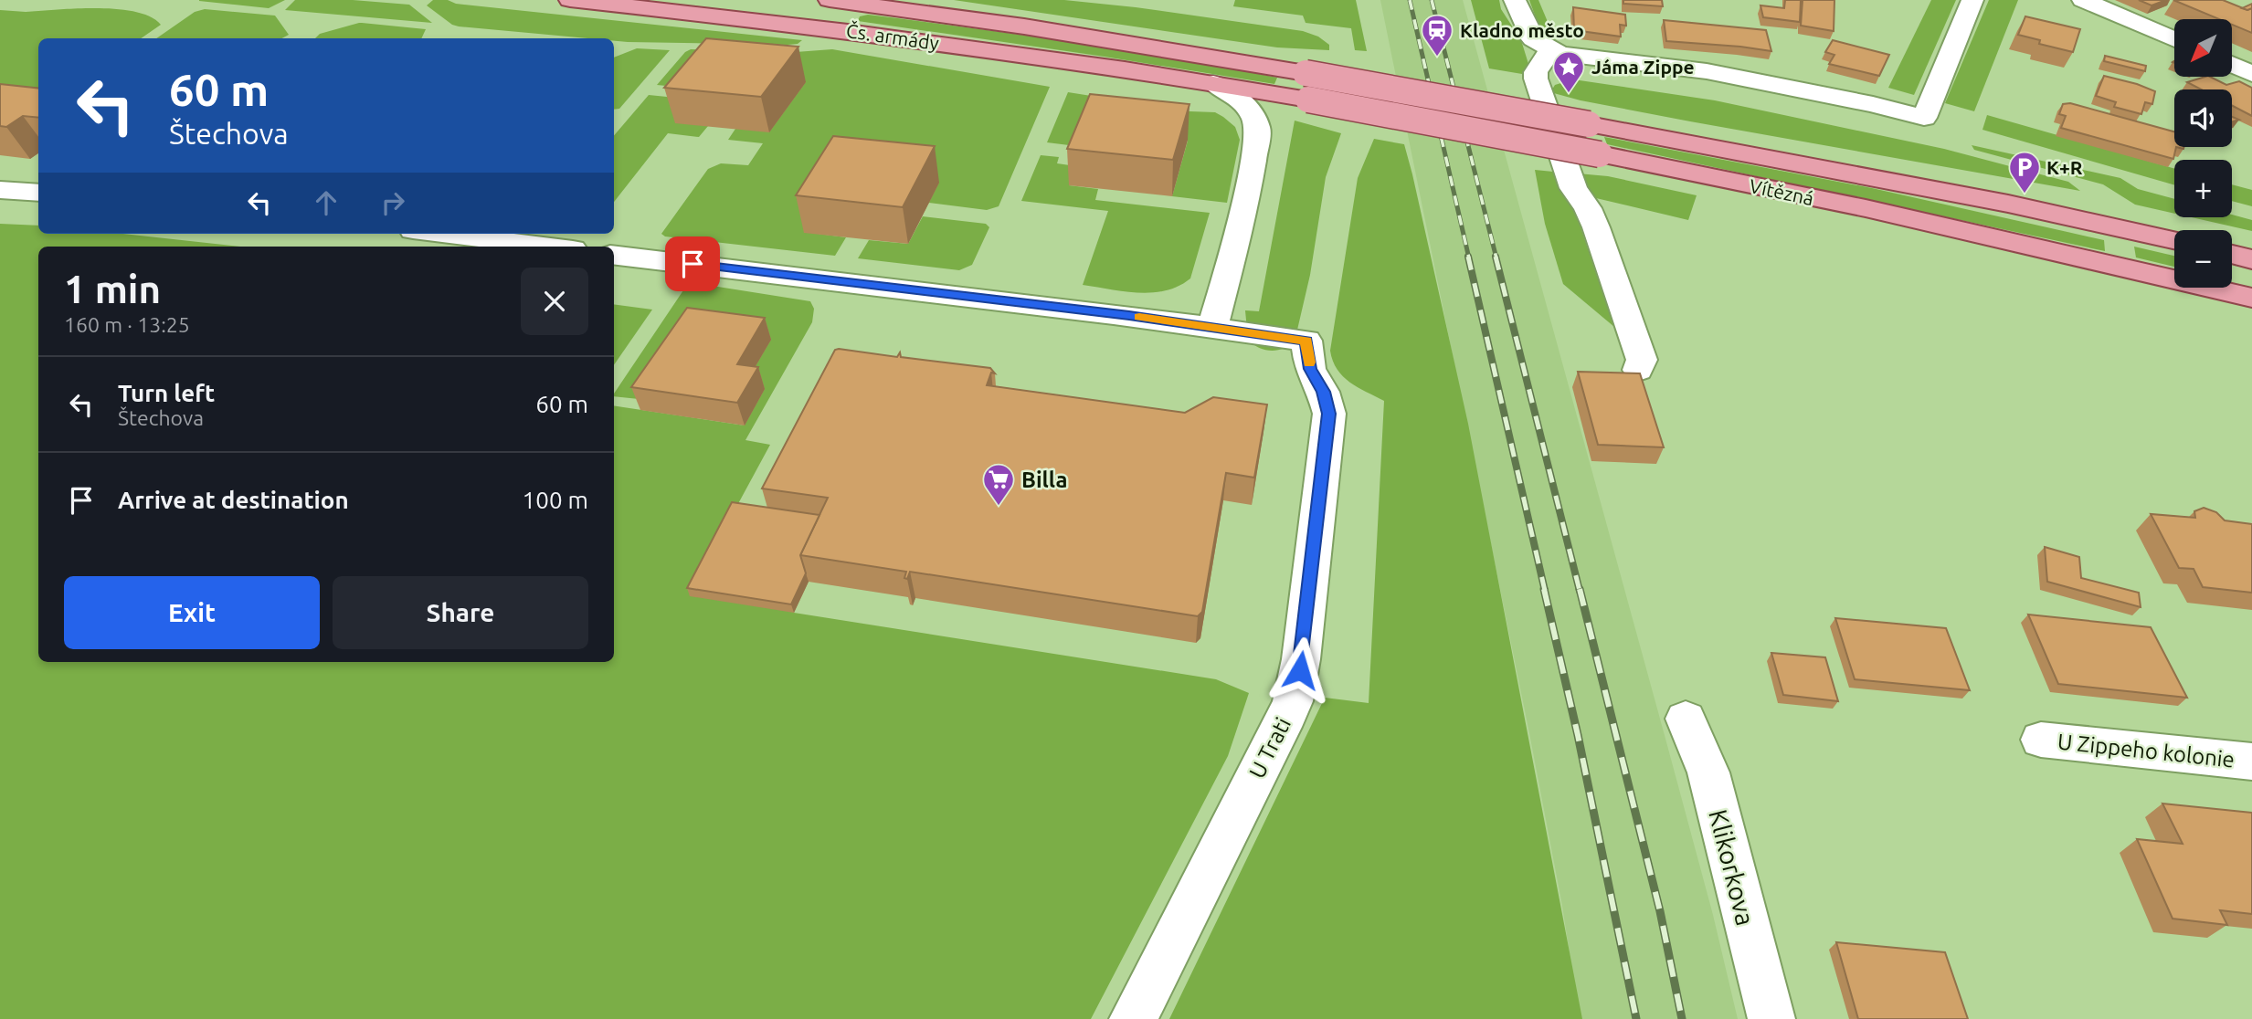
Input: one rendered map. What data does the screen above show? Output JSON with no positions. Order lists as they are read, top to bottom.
{
  "streets": {
    "main road": ["Čs. armády", "Vítězná"],
    "street": ["U Trati", "U Zippeho kolonie", "Klikorkova"]
  },
  "crossings": [
    ["Čs. armády", "Vítězná"],
    ["Čs. armády", "U Trati"]
  ],
  "places": {
    "station": ["Kladno město"],
    "place": ["Jáma Zippe"],
    "parking": ["K+R"],
    "supermarket": ["Billa"]
  },
  "north": "bottom left",
  "page": {
    "map_buttons": ["+", "−"],
    "turn": ["60 m", "Štechova"],
    "heading": ["1 min", "160 m · 13:25"],
    "list": [
      {
        "name": "Turn left",
        "note": "Štechova",
        "value": "60 m"
      },
      {
        "name": "Arrive at destination",
        "value": "100 m"
      }
    ],
    "buttons": ["Exit", "Share"]
  }
}
